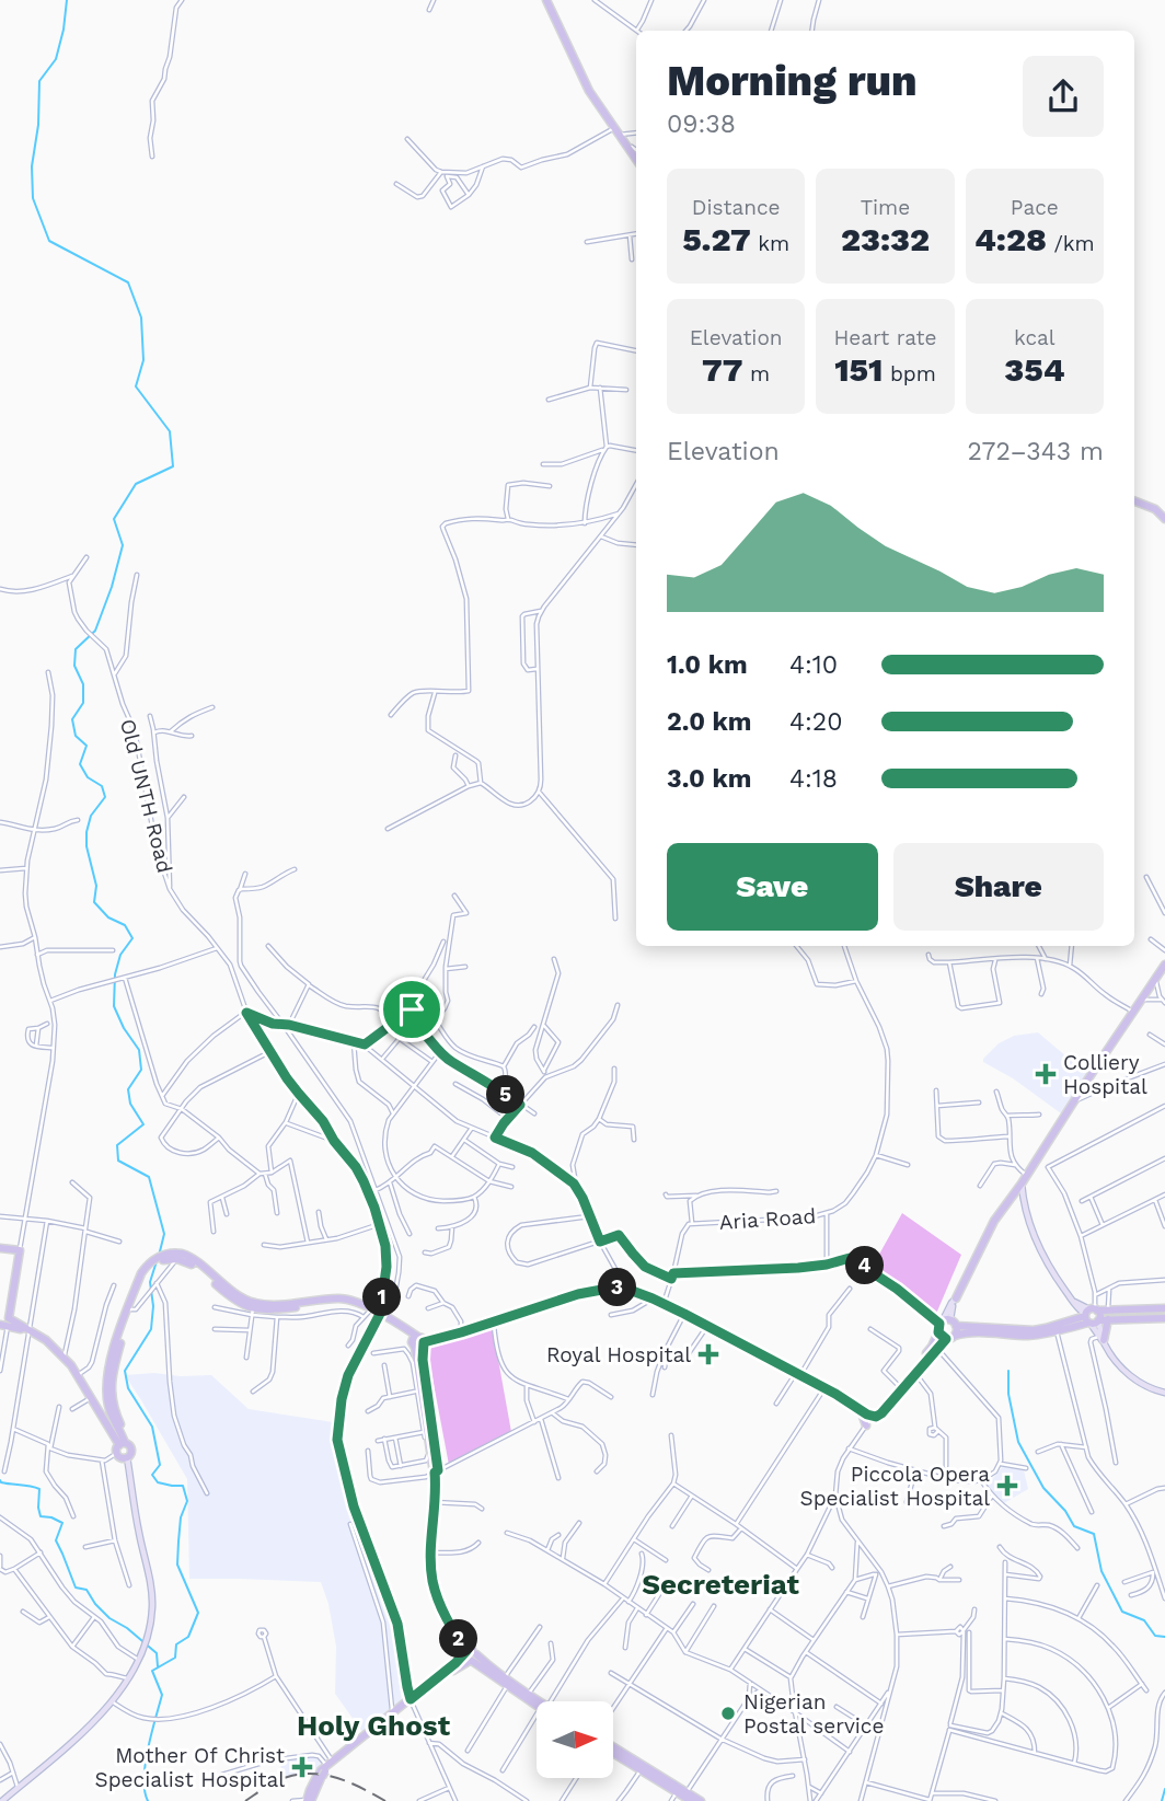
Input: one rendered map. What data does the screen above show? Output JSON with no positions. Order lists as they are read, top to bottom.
{
  "streets": {
    "street": ["Old UNTH Road", "Aria Road"]
  },
  "districts": ["Secreteriat", "Holy Ghost"],
  "places": {
    "health": [
      "Colliery Hospital",
      "Royal Hospital",
      "Piccola Opera Specialist Hospital",
      "Mother Of Christ Specialist Hospital"
    ],
    "other": ["Nigerian Postal service"]
  },
  "north": "right",
  "page": {
    "heading": ["Morning run", "09:38"],
    "stats": [
      ["Distance", "5.27 km"],
      ["Time", "23:32"],
      ["Pace", "4:28 /km"],
      ["Elevation", "77 m"],
      ["Heart rate", "151 bpm"],
      ["kcal", "354"]
    ],
    "chart": ["Elevation", "272–343 m"],
    "list": [
      {
        "name": "1.0 km",
        "note": "4:10"
      },
      {
        "name": "2.0 km",
        "note": "4:20"
      },
      {
        "name": "3.0 km",
        "note": "4:18"
      }
    ],
    "buttons": ["Save", "Share"],
    "pins": [
      "5",
      "4",
      "3",
      "1",
      "2"
    ]
  }
}
